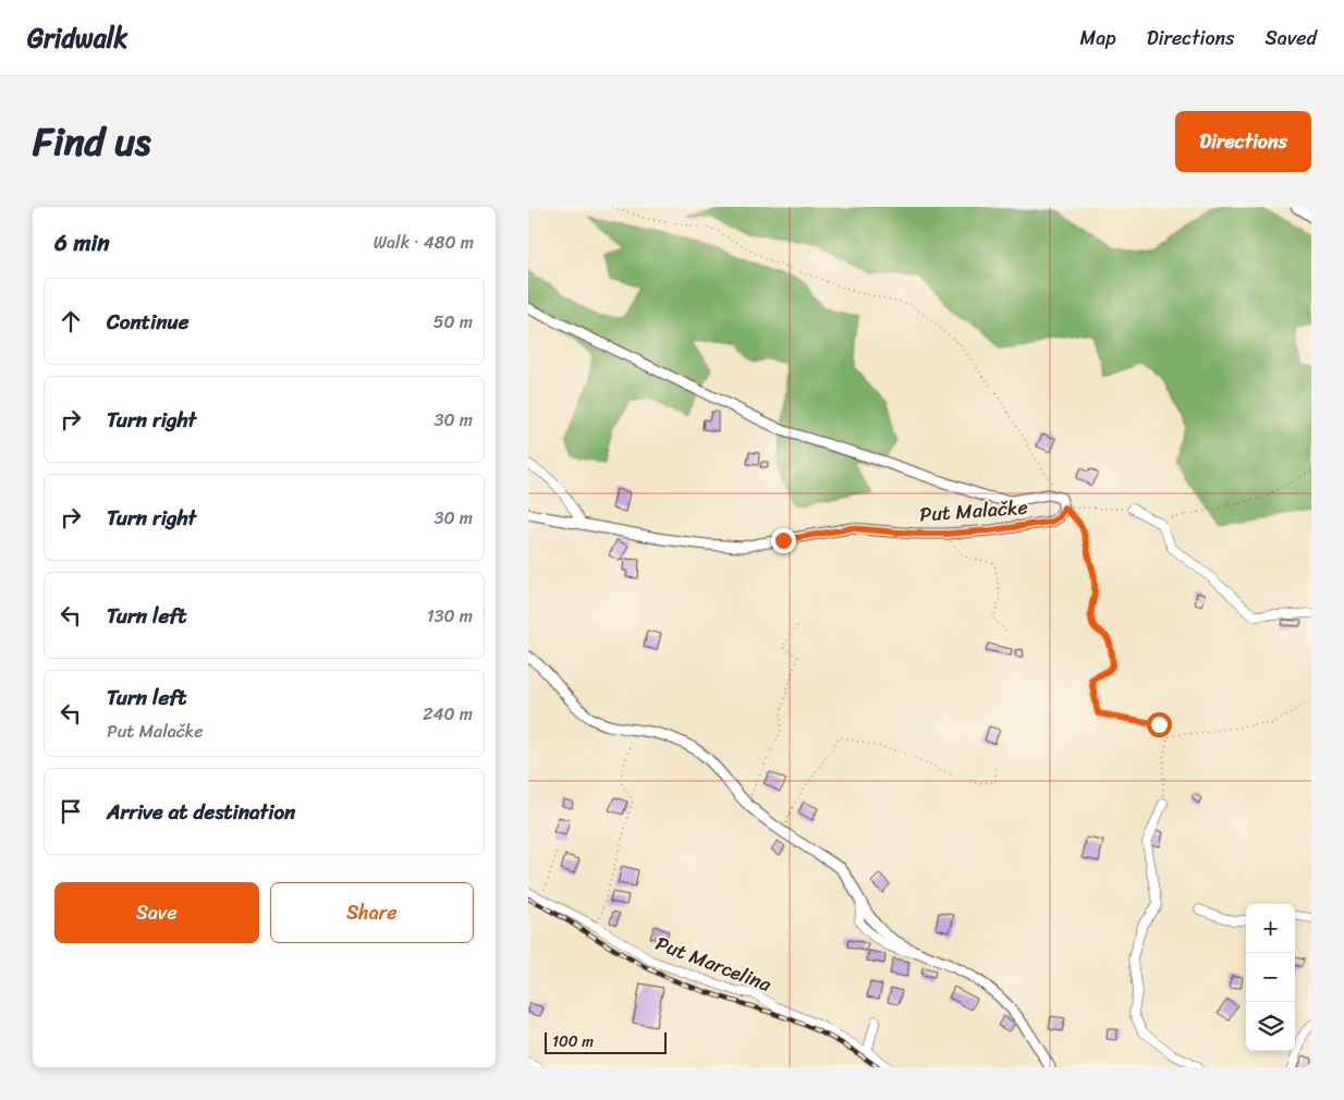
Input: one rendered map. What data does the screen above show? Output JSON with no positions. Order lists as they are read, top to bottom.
{
  "streets": {
    "main road": ["Put Malačke"],
    "street": ["Put Marcelina"]
  },
  "scale_bar": "100 m",
  "page": {
    "header": "Gridwalk",
    "nav": ["Map", "Directions", "Saved"],
    "title": "Find us",
    "buttons": [
      "Directions",
      ["Save", "Share"]
    ],
    "heading": ["6 min", "Walk · 480 m"],
    "list": [
      ["Continue", "50 m"],
      ["Turn right", "30 m"],
      ["Turn right", "30 m"],
      ["Turn left", "130 m"],
      ["Turn left", "Put Malačke", "240 m"],
      "Arrive at destination"
    ],
    "map_buttons": ["+", "−"],
    "scale": "100 m"
  }
}
